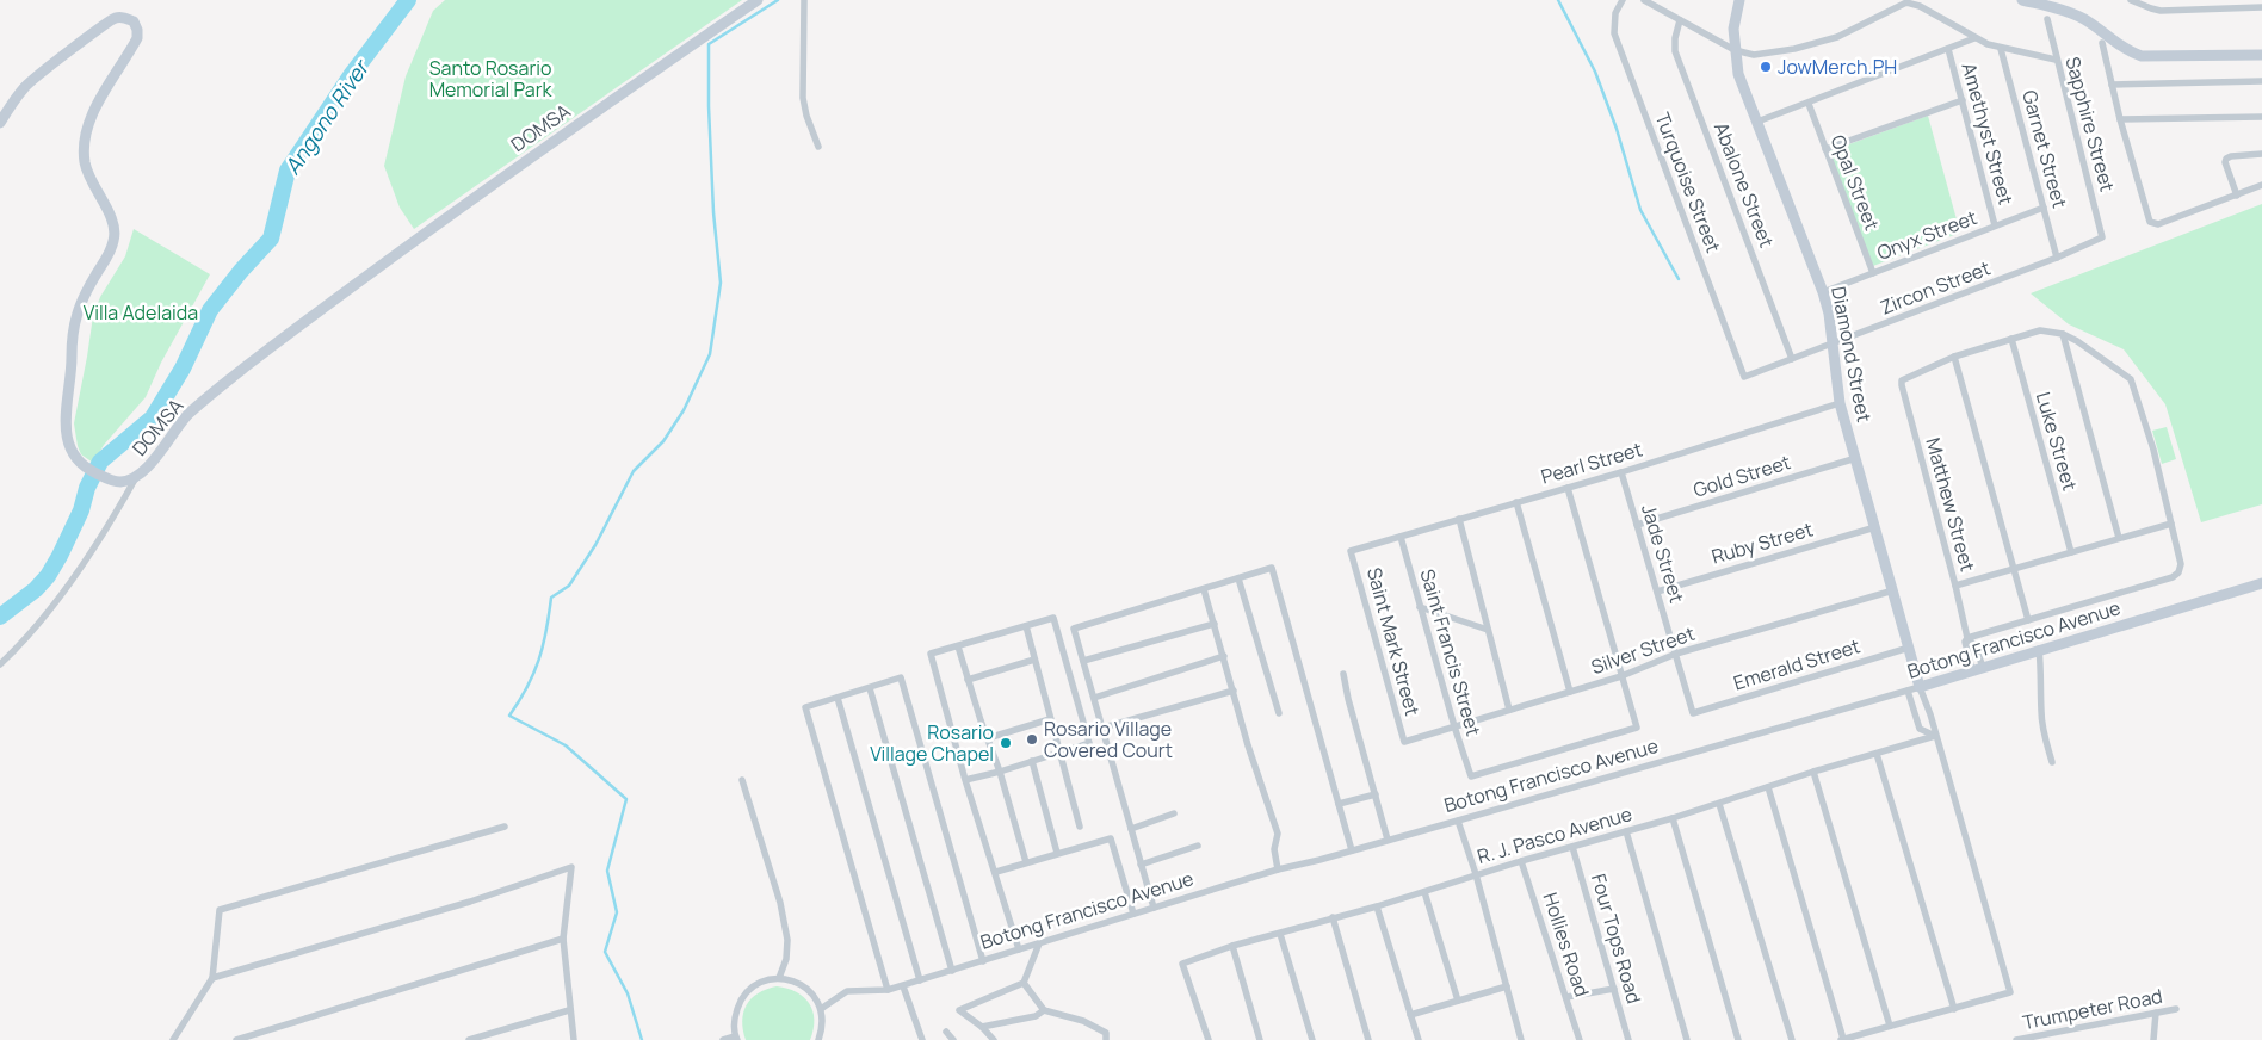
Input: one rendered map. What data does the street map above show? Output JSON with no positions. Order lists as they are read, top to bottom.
{
  "streets": {
    "main road": ["DOMSA", "Diamond Street", "Botong Francisco Avenue"],
    "street": [
      "Sapphire Street",
      "Amethyst Street",
      "Garnet Street",
      "Turquoise Street",
      "Opal Street",
      "Abalone Street",
      "Onyx Street",
      "Zircon Street",
      "Luke Street",
      "Pearl Street",
      "Gold Street",
      "Matthew Street",
      "Ruby Street",
      "Jade Street",
      "Saint Mark Street",
      "Silver Street",
      "Saint Francis Street",
      "Emerald Street",
      "R. J. Pasco Avenue",
      "Four Tops Road",
      "Hollies Road",
      "Trumpeter Road"
    ]
  },
  "crossings": [
    ["Sapphire Street", "Zircon Street"],
    ["Amethyst Street", "Onyx Street"],
    ["Garnet Street", "Onyx Street"],
    ["Garnet Street", "Zircon Street"],
    ["Turquoise Street", "Zircon Street"],
    ["Opal Street", "Onyx Street"],
    ["Abalone Street", "Zircon Street"],
    ["Onyx Street", "Diamond Street"],
    ["Zircon Street", "Diamond Street"],
    ["Diamond Street", "Pearl Street"],
    ["Diamond Street", "Gold Street"],
    ["Diamond Street", "Ruby Street"],
    ["Diamond Street", "Botong Francisco Avenue"],
    ["Diamond Street", "Silver Street"],
    ["Diamond Street", "Emerald Street"],
    ["Pearl Street", "Jade Street"],
    ["Pearl Street", "Saint Mark Street"],
    ["Pearl Street", "Saint Francis Street"],
    ["Gold Street", "Jade Street"],
    ["Ruby Street", "Jade Street"],
    ["Jade Street", "Silver Street"],
    ["Jade Street", "Emerald Street"],
    ["Saint Mark Street", "Silver Street"],
    ["Silver Street", "Saint Francis Street"],
    ["R. J. Pasco Avenue", "Four Tops Road"],
    ["R. J. Pasco Avenue", "Hollies Road"]
  ],
  "water": ["Angono River"],
  "parks": ["Santo Rosario Memorial Park", "Villa Adelaida"],
  "places": ["JowMerch.PH", "Rosario Village Covered Court", "Rosario Village Chapel"]
}
